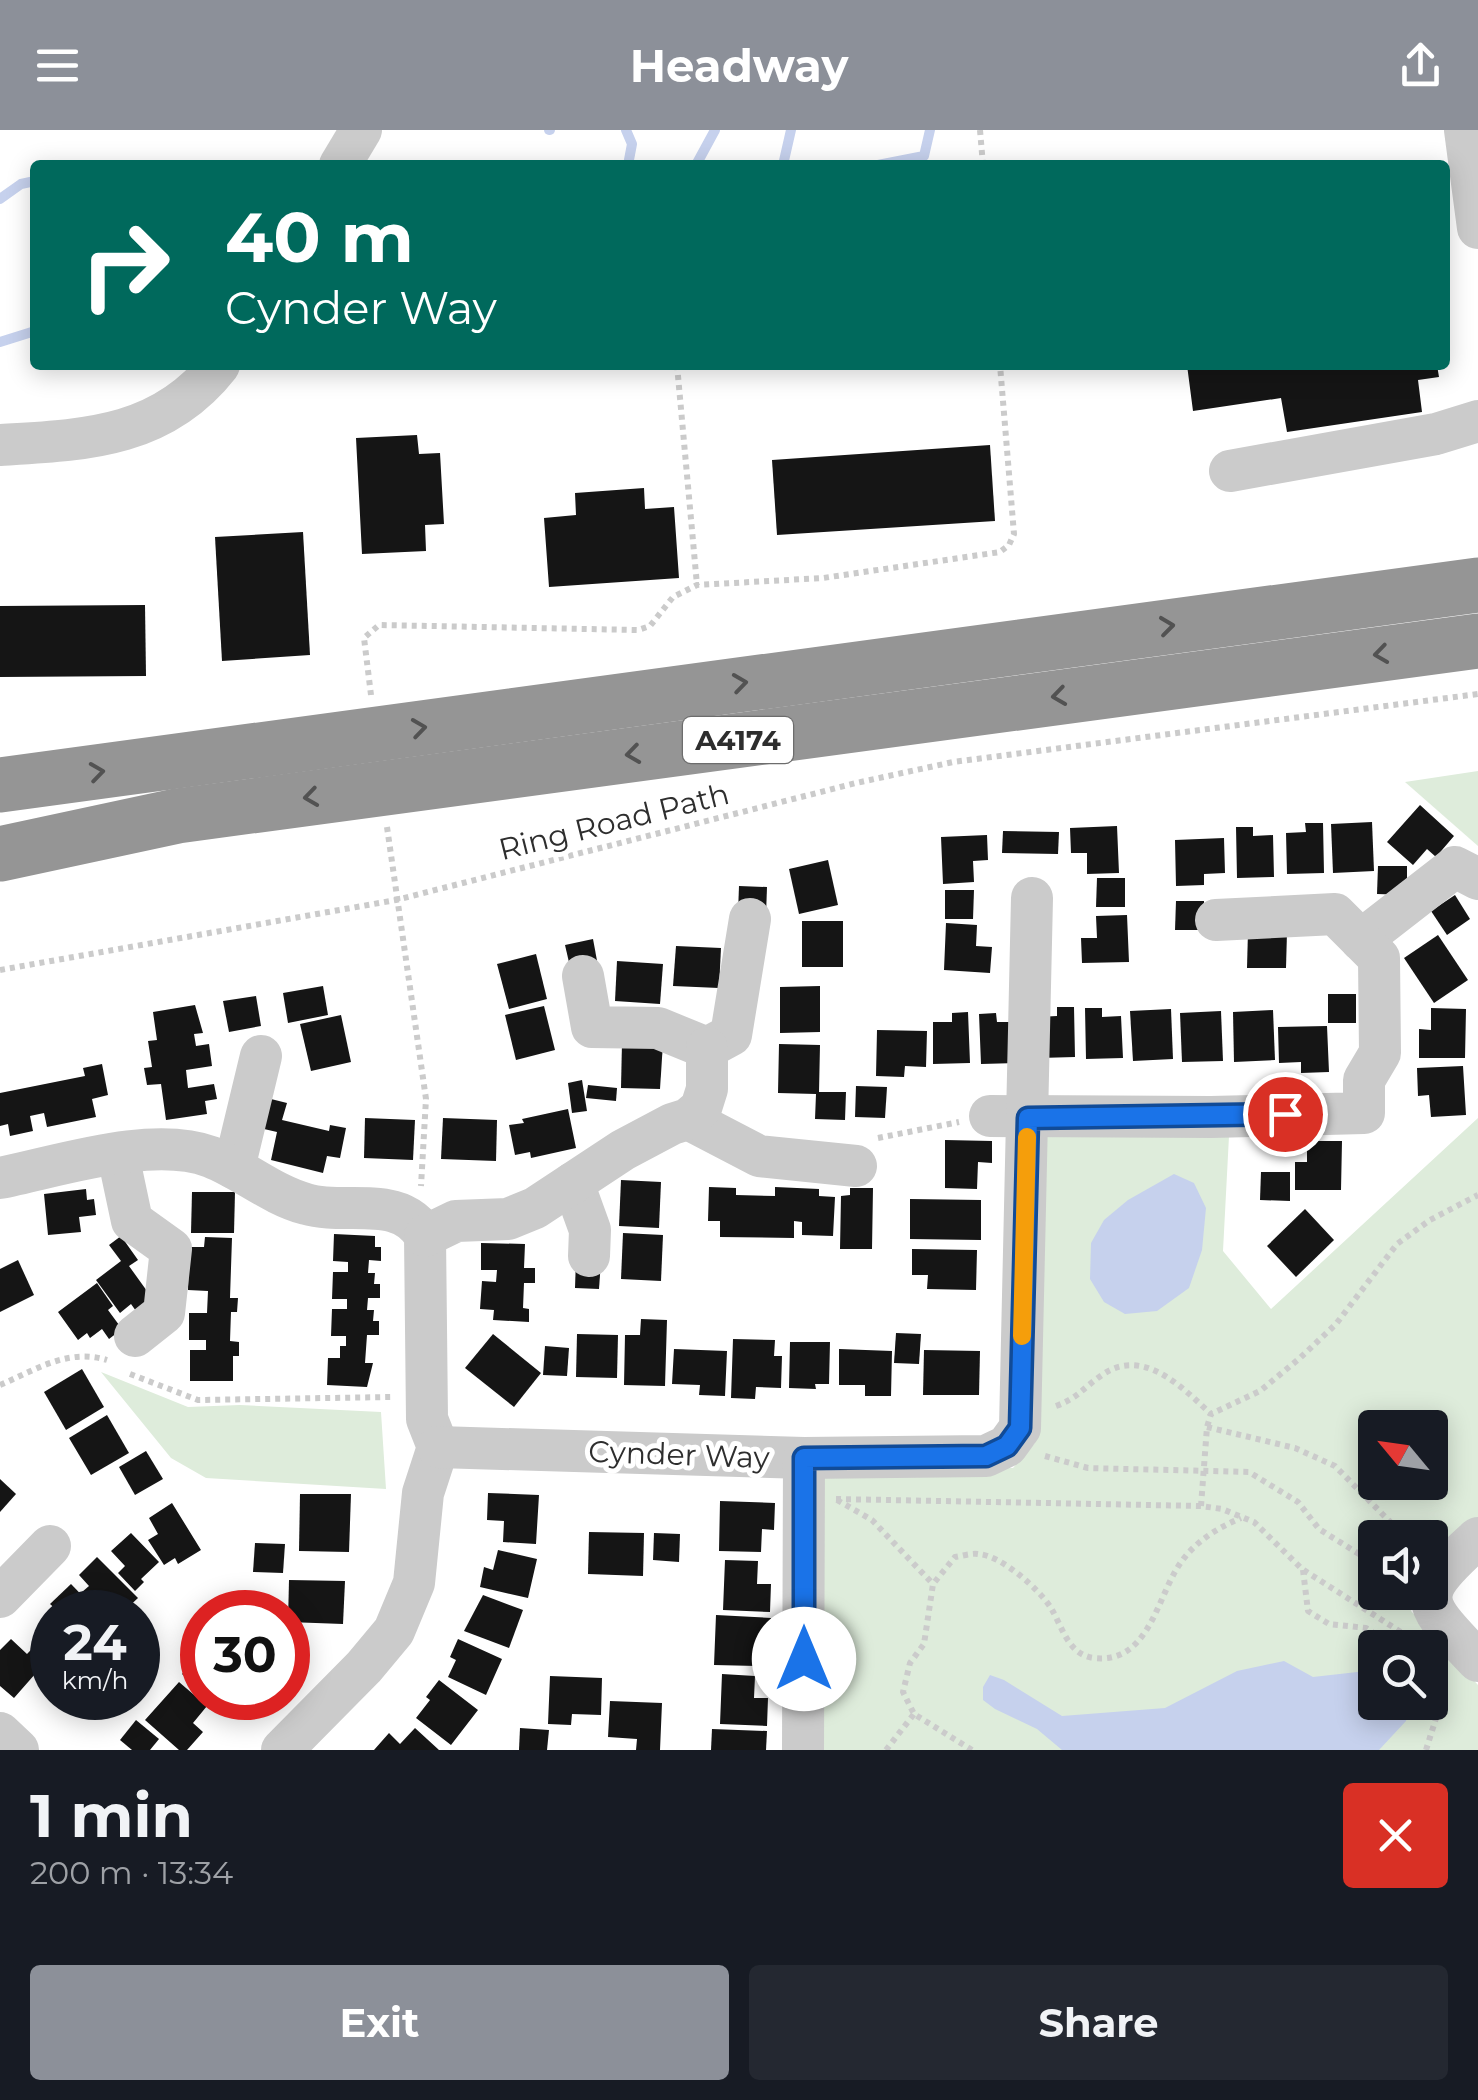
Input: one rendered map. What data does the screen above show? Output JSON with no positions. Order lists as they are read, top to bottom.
{
  "streets": {
    "highway": ["A4174"],
    "street": ["Cynder Way"],
    "path": ["Ring Road Path"]
  },
  "north": "top left",
  "page": {
    "header": "Headway",
    "turn": ["40 m", "Cynder Way"],
    "speed": "24 km/h",
    "limit": "30",
    "heading": ["1 min", "200 m · 13:34"],
    "buttons": ["Exit", "Share"]
  }
}
